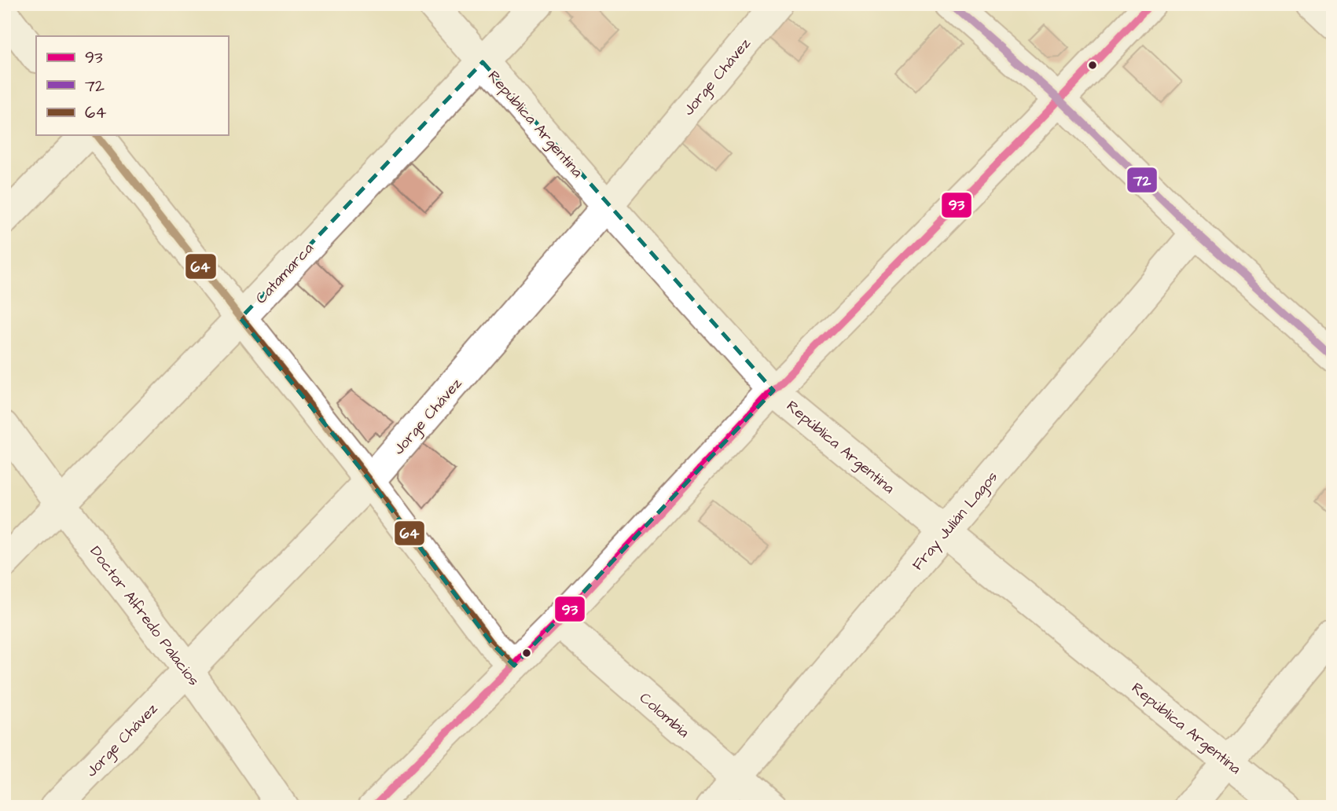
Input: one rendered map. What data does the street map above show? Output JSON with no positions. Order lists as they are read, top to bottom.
{
  "streets": {
    "street": [
      "Jorge Chávez",
      "República Argentina",
      "Catamarca",
      "Fray Julián Lagos",
      "Doctor Alfredo Palacios",
      "Colombia"
    ]
  },
  "crossings": [
    ["Jorge Chávez", "República Argentina"],
    ["Jorge Chávez", "Doctor Alfredo Palacios"],
    ["República Argentina", "Catamarca"],
    ["República Argentina", "Fray Julián Lagos"],
    ["Catamarca", "Doctor Alfredo Palacios"],
    ["Fray Julián Lagos", "Colombia"]
  ],
  "lines": ["transit line 93", "transit line 72", "transit line 64"],
  "legend": ["93", "72", "64"]
}
